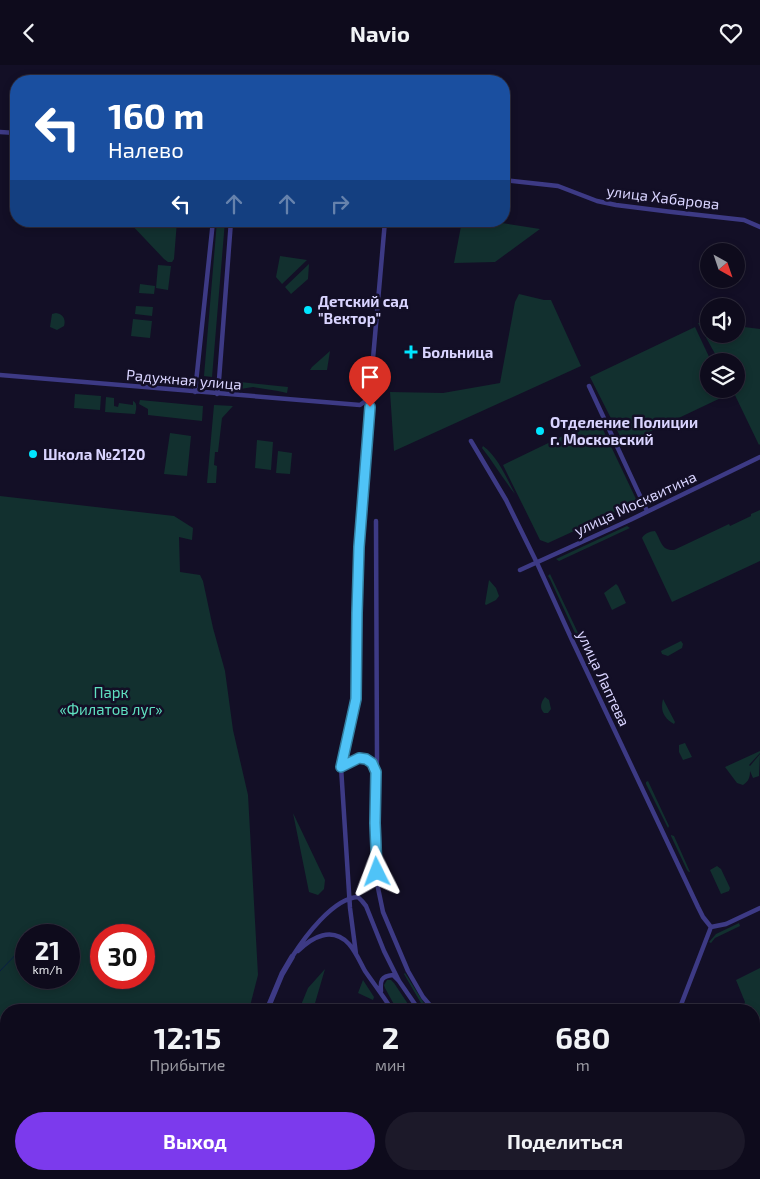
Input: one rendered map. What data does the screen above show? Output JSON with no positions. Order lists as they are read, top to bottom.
{
  "streets": {
    "street": [
      "улица Хабарова",
      "Радужная улица",
      "улица Москвитина",
      "улица Лаптева"
    ]
  },
  "crossings": [
    ["улица Москвитина", "улица Лаптева"]
  ],
  "parks": ["Парк «Филатов луг»"],
  "places": {
    "other": ["Детский сад \"Вектор\"", "Отделение Полиции г. Московский", "Школа №2120"],
    "health": ["Больница"]
  },
  "north": "bottom right",
  "page": {
    "header": "Navio",
    "turn": ["160 m", "Налево"],
    "speed": "21 km/h",
    "limit": "30",
    "eta": [
      "12:15",
      "Прибытие",
      "2",
      "мин",
      "680",
      "m"
    ],
    "buttons": ["Выход", "Поделиться"]
  }
}
